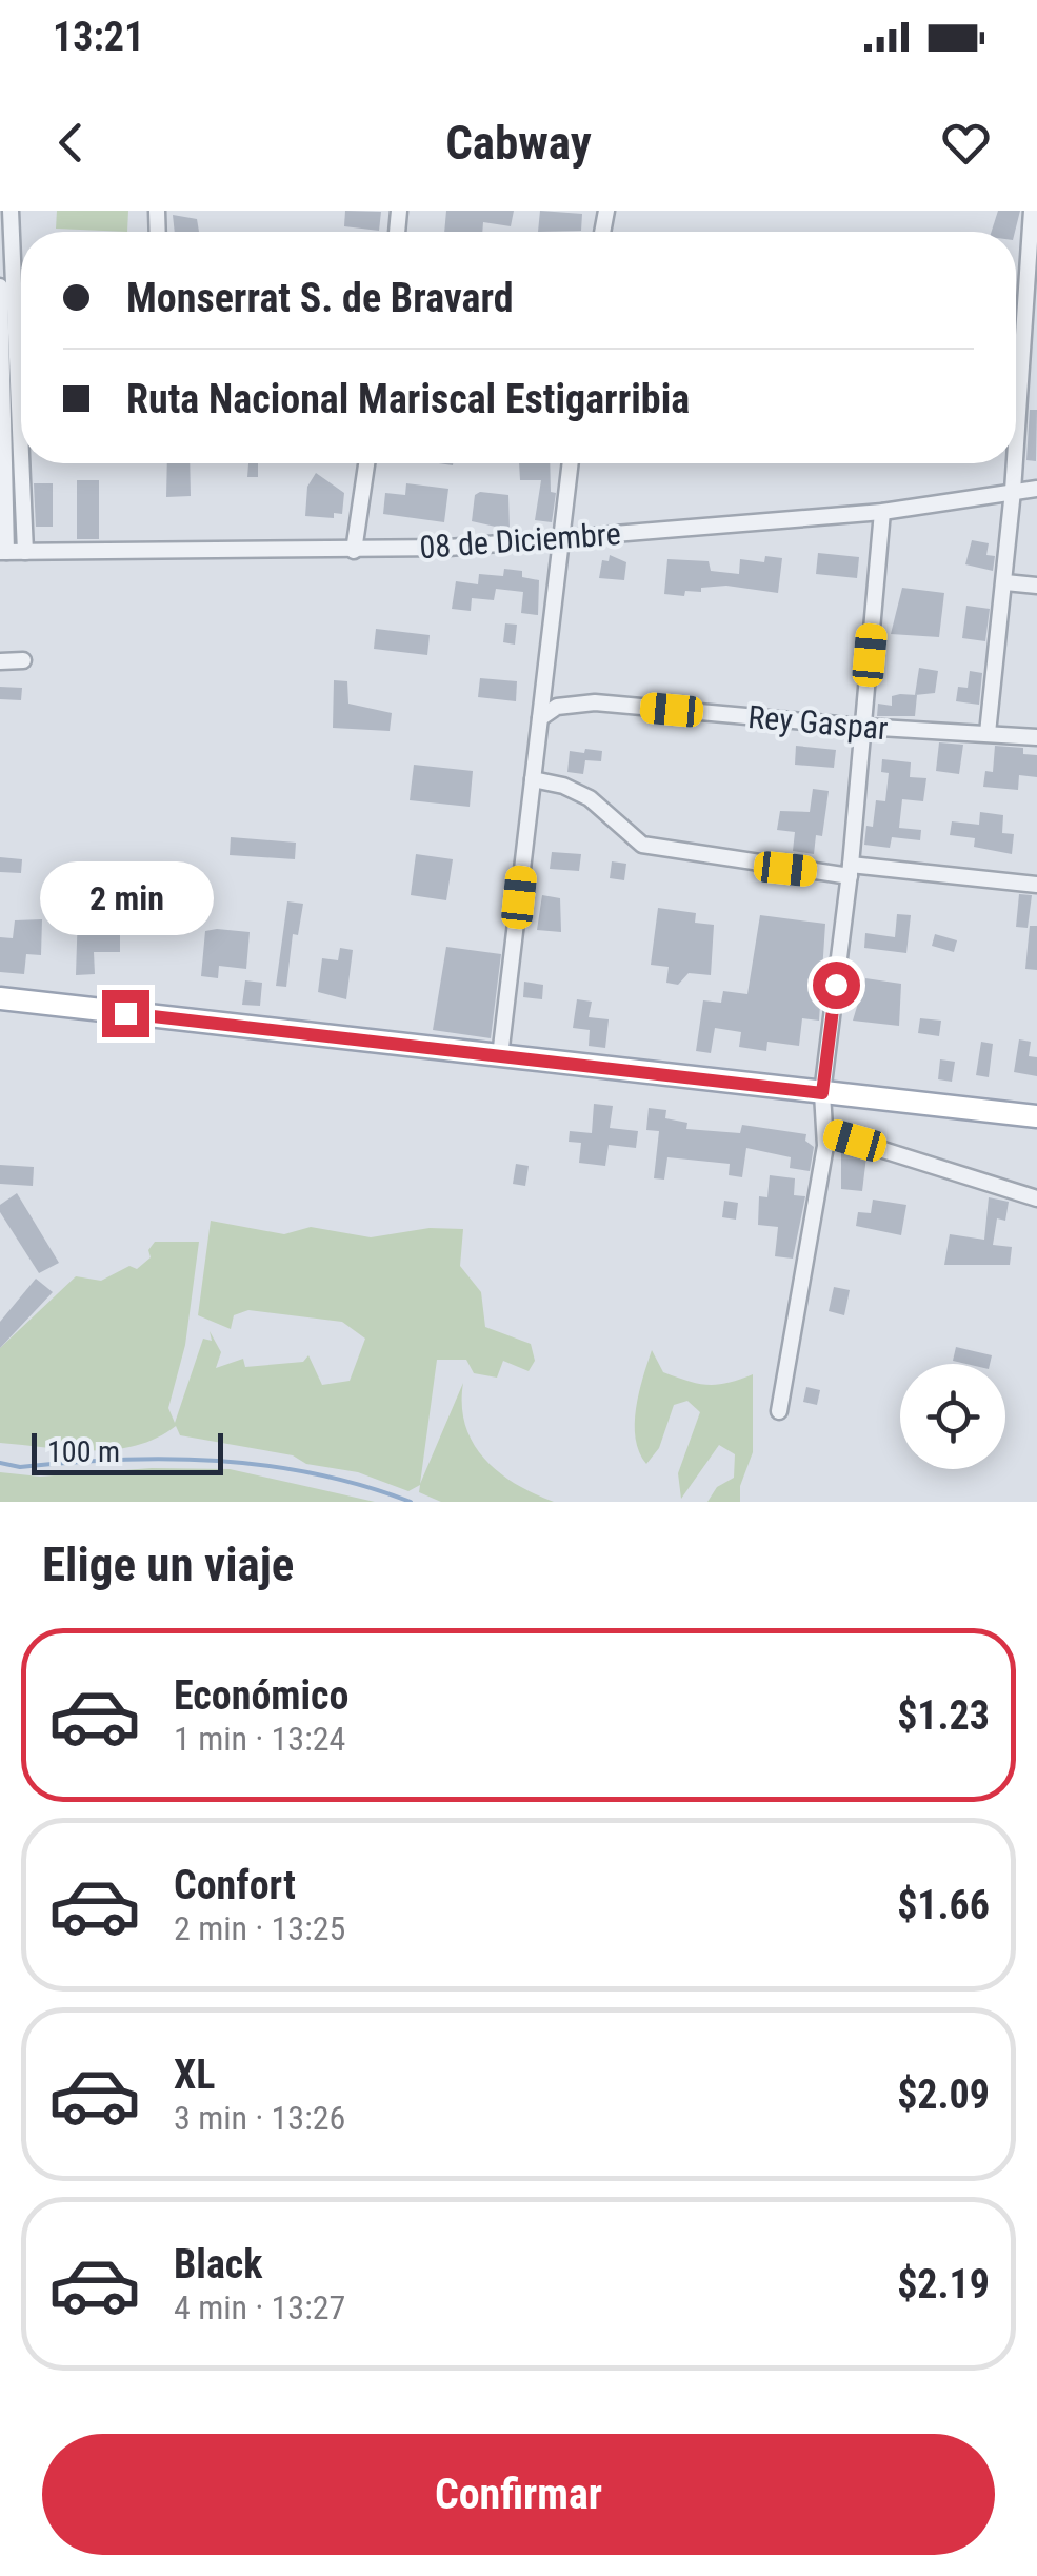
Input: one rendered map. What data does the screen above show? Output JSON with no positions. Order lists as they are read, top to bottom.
{
  "streets": {
    "street": ["08 de Diciembre", "Rey Gaspar"]
  },
  "scale_bar": "100 m",
  "page": {
    "status": "13:21",
    "header": "Cabway",
    "banner": ["Monserrat S. de Bravard", "Ruta Nacional Mariscal Estigarribia"],
    "bubble": "2 min",
    "scale": "100 m",
    "heading": "Elige un viaje",
    "list": [
      {
        "name": "Económico",
        "note": "1 min · 13:24",
        "value": "$1.23"
      },
      {
        "name": "Confort",
        "note": "2 min · 13:25",
        "value": "$1.66"
      },
      {
        "name": "XL",
        "note": "3 min · 13:26",
        "value": "$2.09"
      },
      {
        "name": "Black",
        "note": "4 min · 13:27",
        "value": "$2.19"
      }
    ],
    "buttons": "Confirmar"
  }
}
